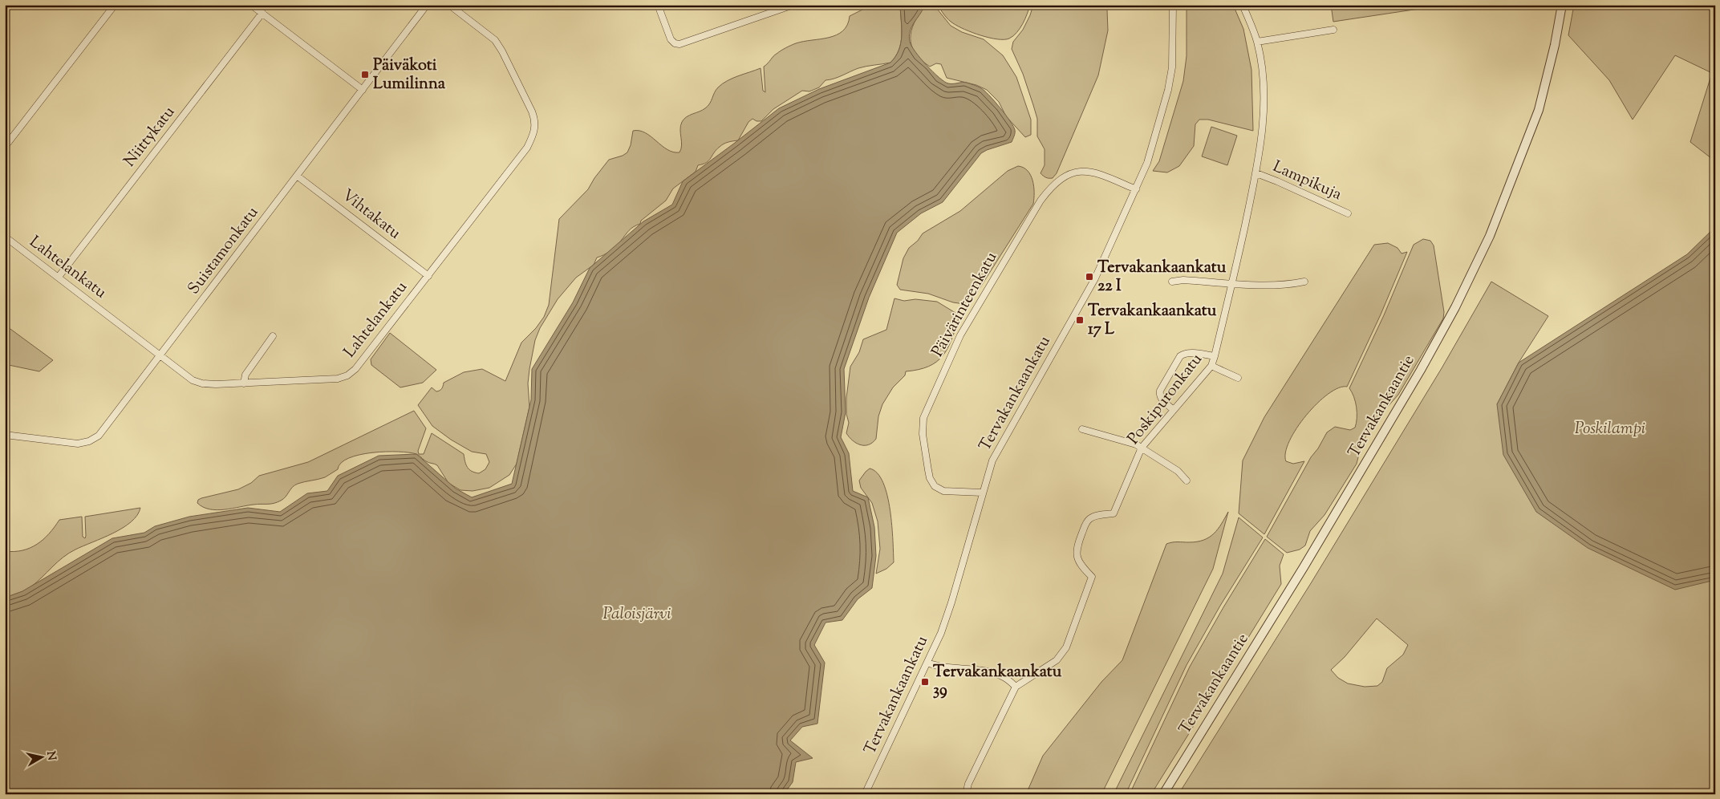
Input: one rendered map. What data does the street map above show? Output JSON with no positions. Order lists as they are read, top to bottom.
{
  "streets": {
    "street": [
      "Niittykatu",
      "Lampikuja",
      "Vihtakatu",
      "Suistamonkatu",
      "Lahtelankatu",
      "Päivärinteenkatu",
      "Tervakankaankatu",
      "Poskipuronkatu",
      "Tervakankaantie"
    ]
  },
  "crossings": [
    ["Niittykatu", "Lahtelankatu"],
    ["Lampikuja", "Poskipuronkatu"],
    ["Vihtakatu", "Suistamonkatu"],
    ["Vihtakatu", "Lahtelankatu"],
    ["Suistamonkatu", "Lahtelankatu"],
    ["Päivärinteenkatu", "Tervakankaankatu"]
  ],
  "water": ["Poskilampi", "Paloisjärvi"],
  "places": {
    "transit": [
      "Päiväkoti Lumilinna",
      "Tervakankaankatu 22 I",
      "Tervakankaankatu 17 L",
      "Tervakankaankatu 39"
    ]
  },
  "north": "right"
}
